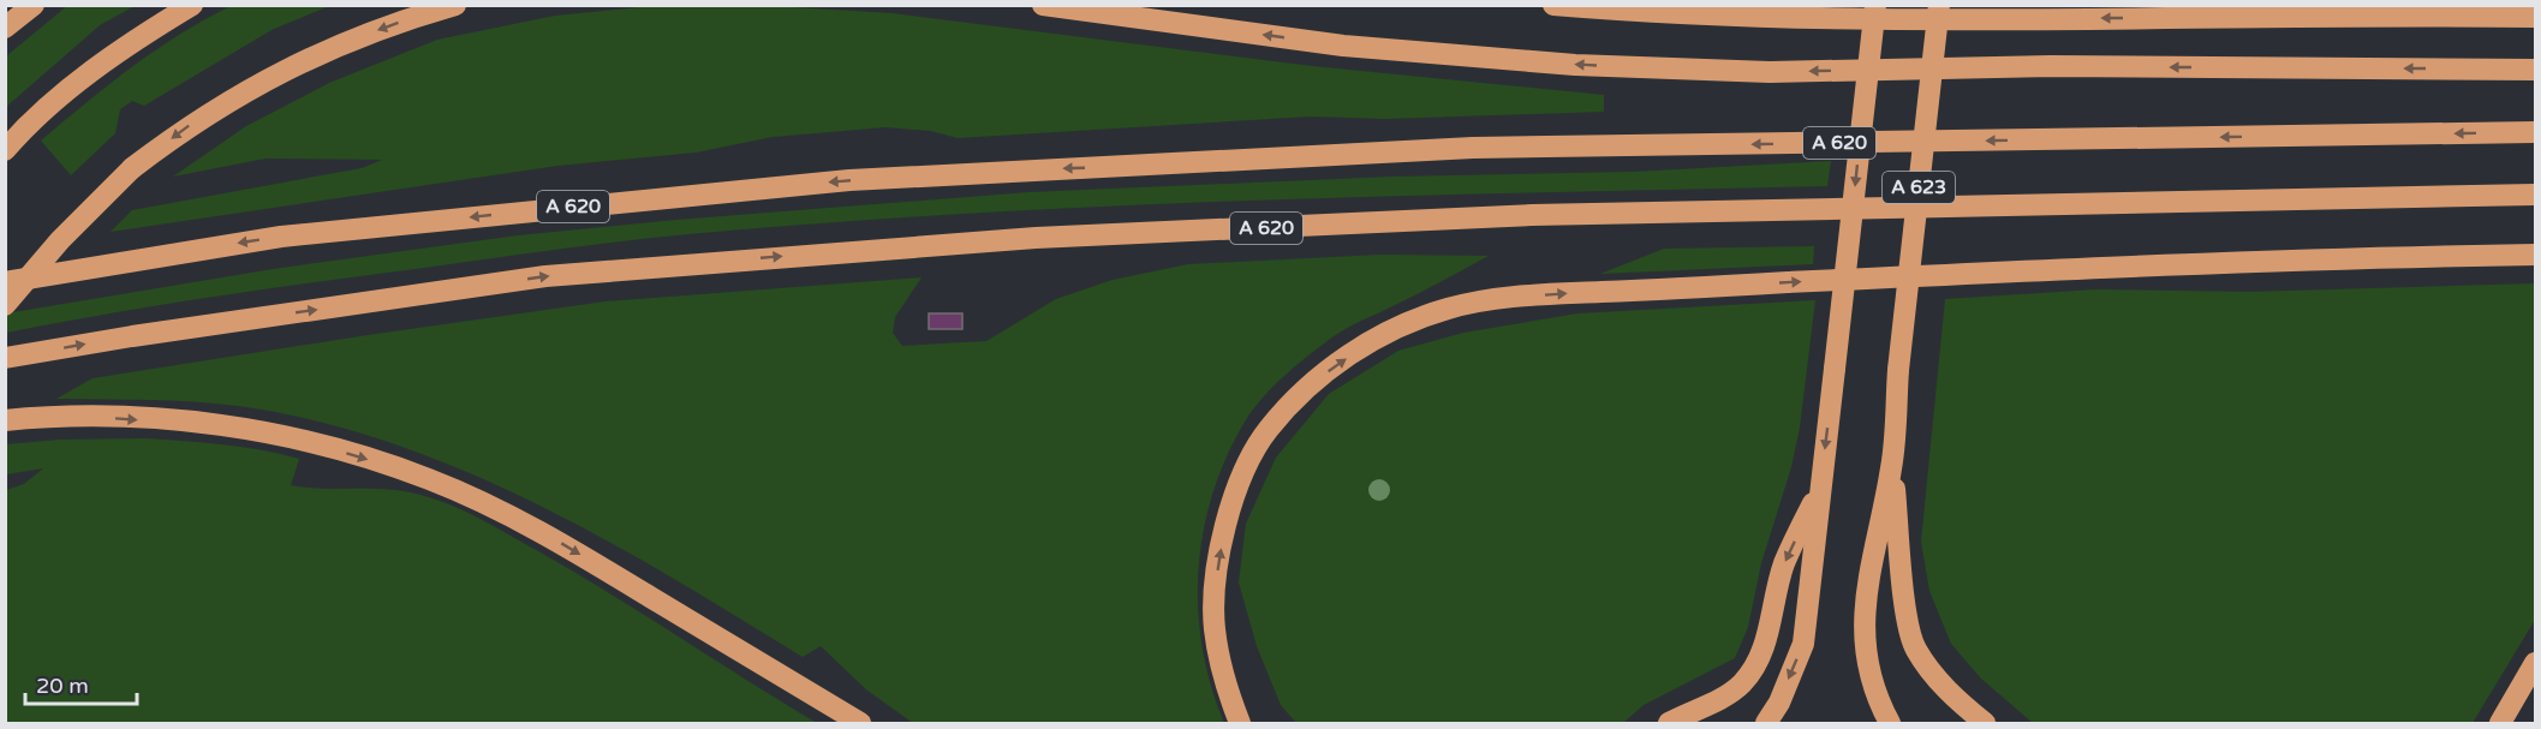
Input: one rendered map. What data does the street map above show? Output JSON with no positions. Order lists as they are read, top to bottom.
{
  "streets": {
    "highway": ["A 620", "A 623"]
  },
  "scale_bar": "20 m"
}
